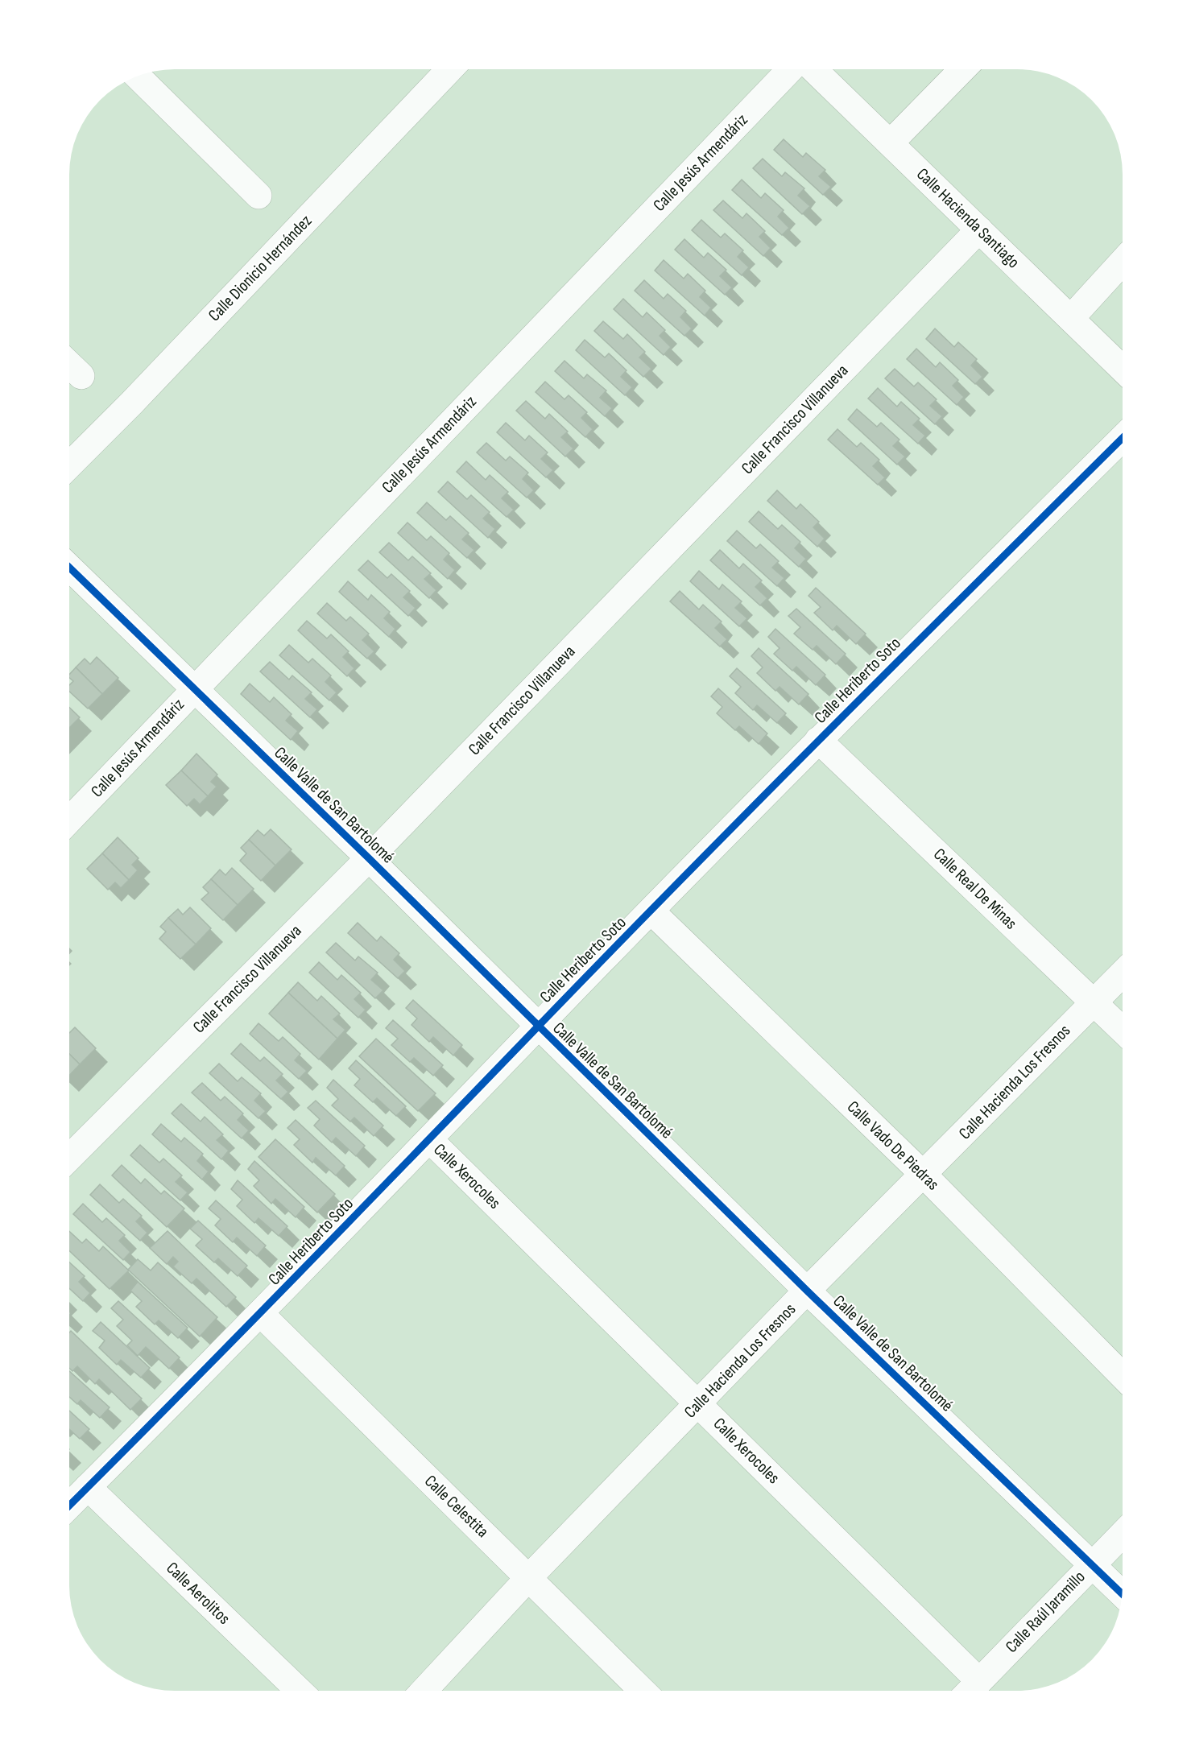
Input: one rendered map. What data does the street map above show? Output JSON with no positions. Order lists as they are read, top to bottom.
{
  "streets": {
    "street": [
      "Calle Jesús Armendáriz",
      "Calle Hacienda Santiago",
      "Calle Dionicio Hernández",
      "Calle Francisco Villanueva",
      "Calle Heriberto Soto",
      "Calle Valle de San Bartolomé",
      "Calle Real De Minas",
      "Calle Hacienda Los Fresnos",
      "Calle Vado De Piedras",
      "Calle Xerocoles",
      "Calle Celestita",
      "Calle Aerolitos",
      "Calle Raúl Jaramillo"
    ]
  },
  "crossings": [
    ["Calle Jesús Armendáriz", "Calle Valle de San Bartolomé"],
    ["Calle Hacienda Santiago", "Calle Francisco Villanueva"],
    ["Calle Francisco Villanueva", "Calle Valle de San Bartolomé"],
    ["Calle Heriberto Soto", "Calle Valle de San Bartolomé"],
    ["Calle Heriberto Soto", "Calle Real De Minas"],
    ["Calle Heriberto Soto", "Calle Vado De Piedras"],
    ["Calle Heriberto Soto", "Calle Xerocoles"],
    ["Calle Heriberto Soto", "Calle Celestita"],
    ["Calle Heriberto Soto", "Calle Aerolitos"],
    ["Calle Valle de San Bartolomé", "Calle Hacienda Los Fresnos"],
    ["Calle Valle de San Bartolomé", "Calle Raúl Jaramillo"],
    ["Calle Real De Minas", "Calle Hacienda Los Fresnos"],
    ["Calle Hacienda Los Fresnos", "Calle Vado De Piedras"],
    ["Calle Hacienda Los Fresnos", "Calle Xerocoles"],
    ["Calle Hacienda Los Fresnos", "Calle Celestita"],
    ["Calle Xerocoles", "Calle Raúl Jaramillo"]
  ]
}
